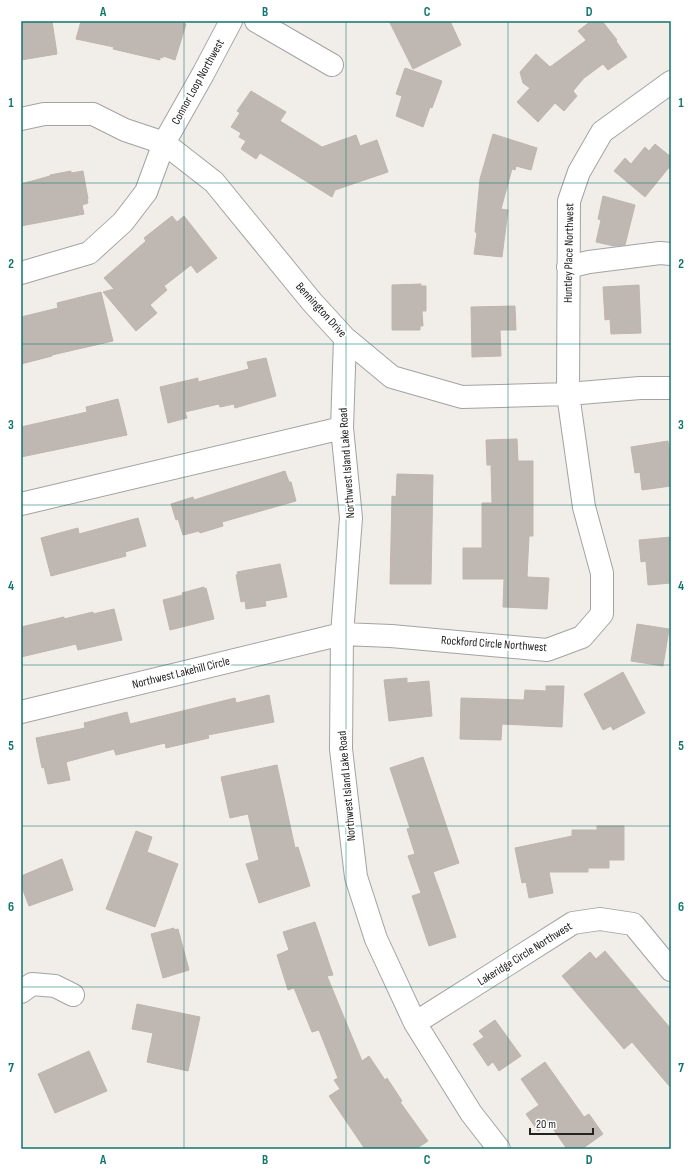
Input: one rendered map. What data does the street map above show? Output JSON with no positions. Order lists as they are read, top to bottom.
{
  "streets": {
    "street": [
      "Connor Loop Northwest",
      "Huntley Place Northwest",
      "Bennington Drive",
      "Northwest Island Lake Road",
      "Rockford Circle Northwest",
      "Northwest Lakehill Circle",
      "Lakeridge Circle Northwest"
    ]
  },
  "crossings": [
    ["Connor Loop Northwest", "Bennington Drive"],
    ["Huntley Place Northwest", "Bennington Drive"],
    ["Huntley Place Northwest", "Rockford Circle Northwest"],
    ["Bennington Drive", "Northwest Island Lake Road"],
    ["Bennington Drive", "Rockford Circle Northwest"],
    ["Northwest Island Lake Road", "Rockford Circle Northwest"],
    ["Northwest Island Lake Road", "Northwest Lakehill Circle"],
    ["Northwest Island Lake Road", "Lakeridge Circle Northwest"],
    ["Rockford Circle Northwest", "Northwest Lakehill Circle"]
  ],
  "scale_bar": "20 m",
  "grid": {
    "columns": [
      "A",
      "B",
      "C",
      "D"
    ],
    "rows": [
      "1",
      "2",
      "3",
      "4",
      "5",
      "6",
      "7"
    ]
  }
}
